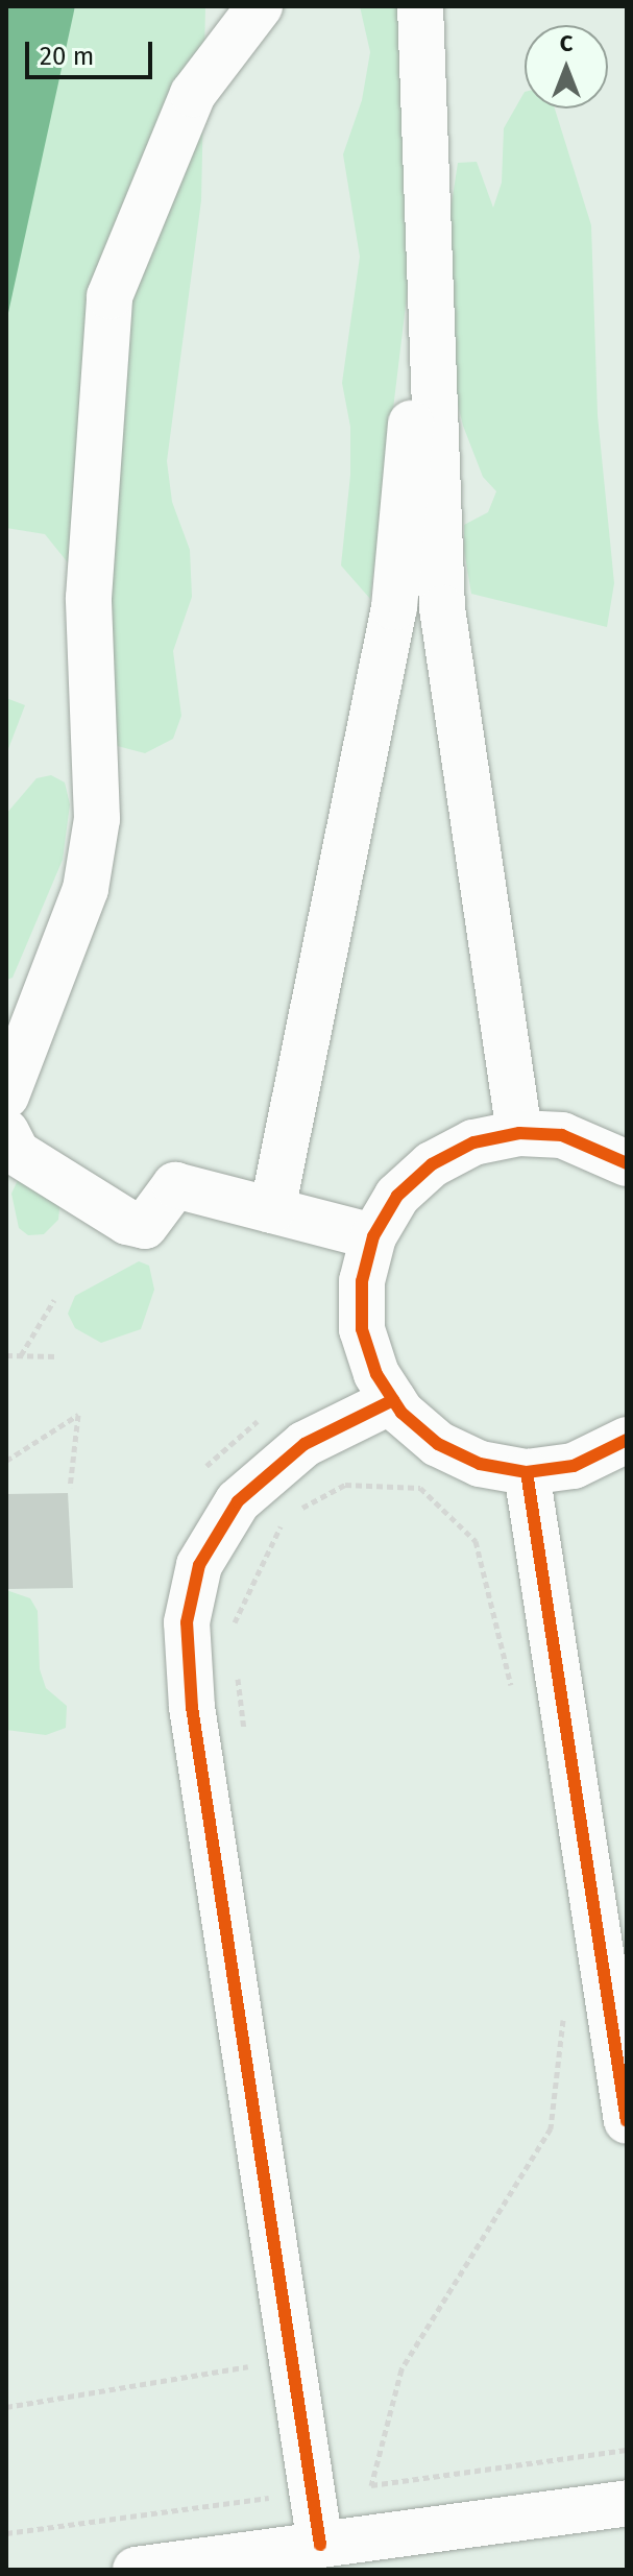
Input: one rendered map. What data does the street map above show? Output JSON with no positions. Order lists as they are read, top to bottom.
{
  "scale_bar": "20 m",
  "north": "top"
}
